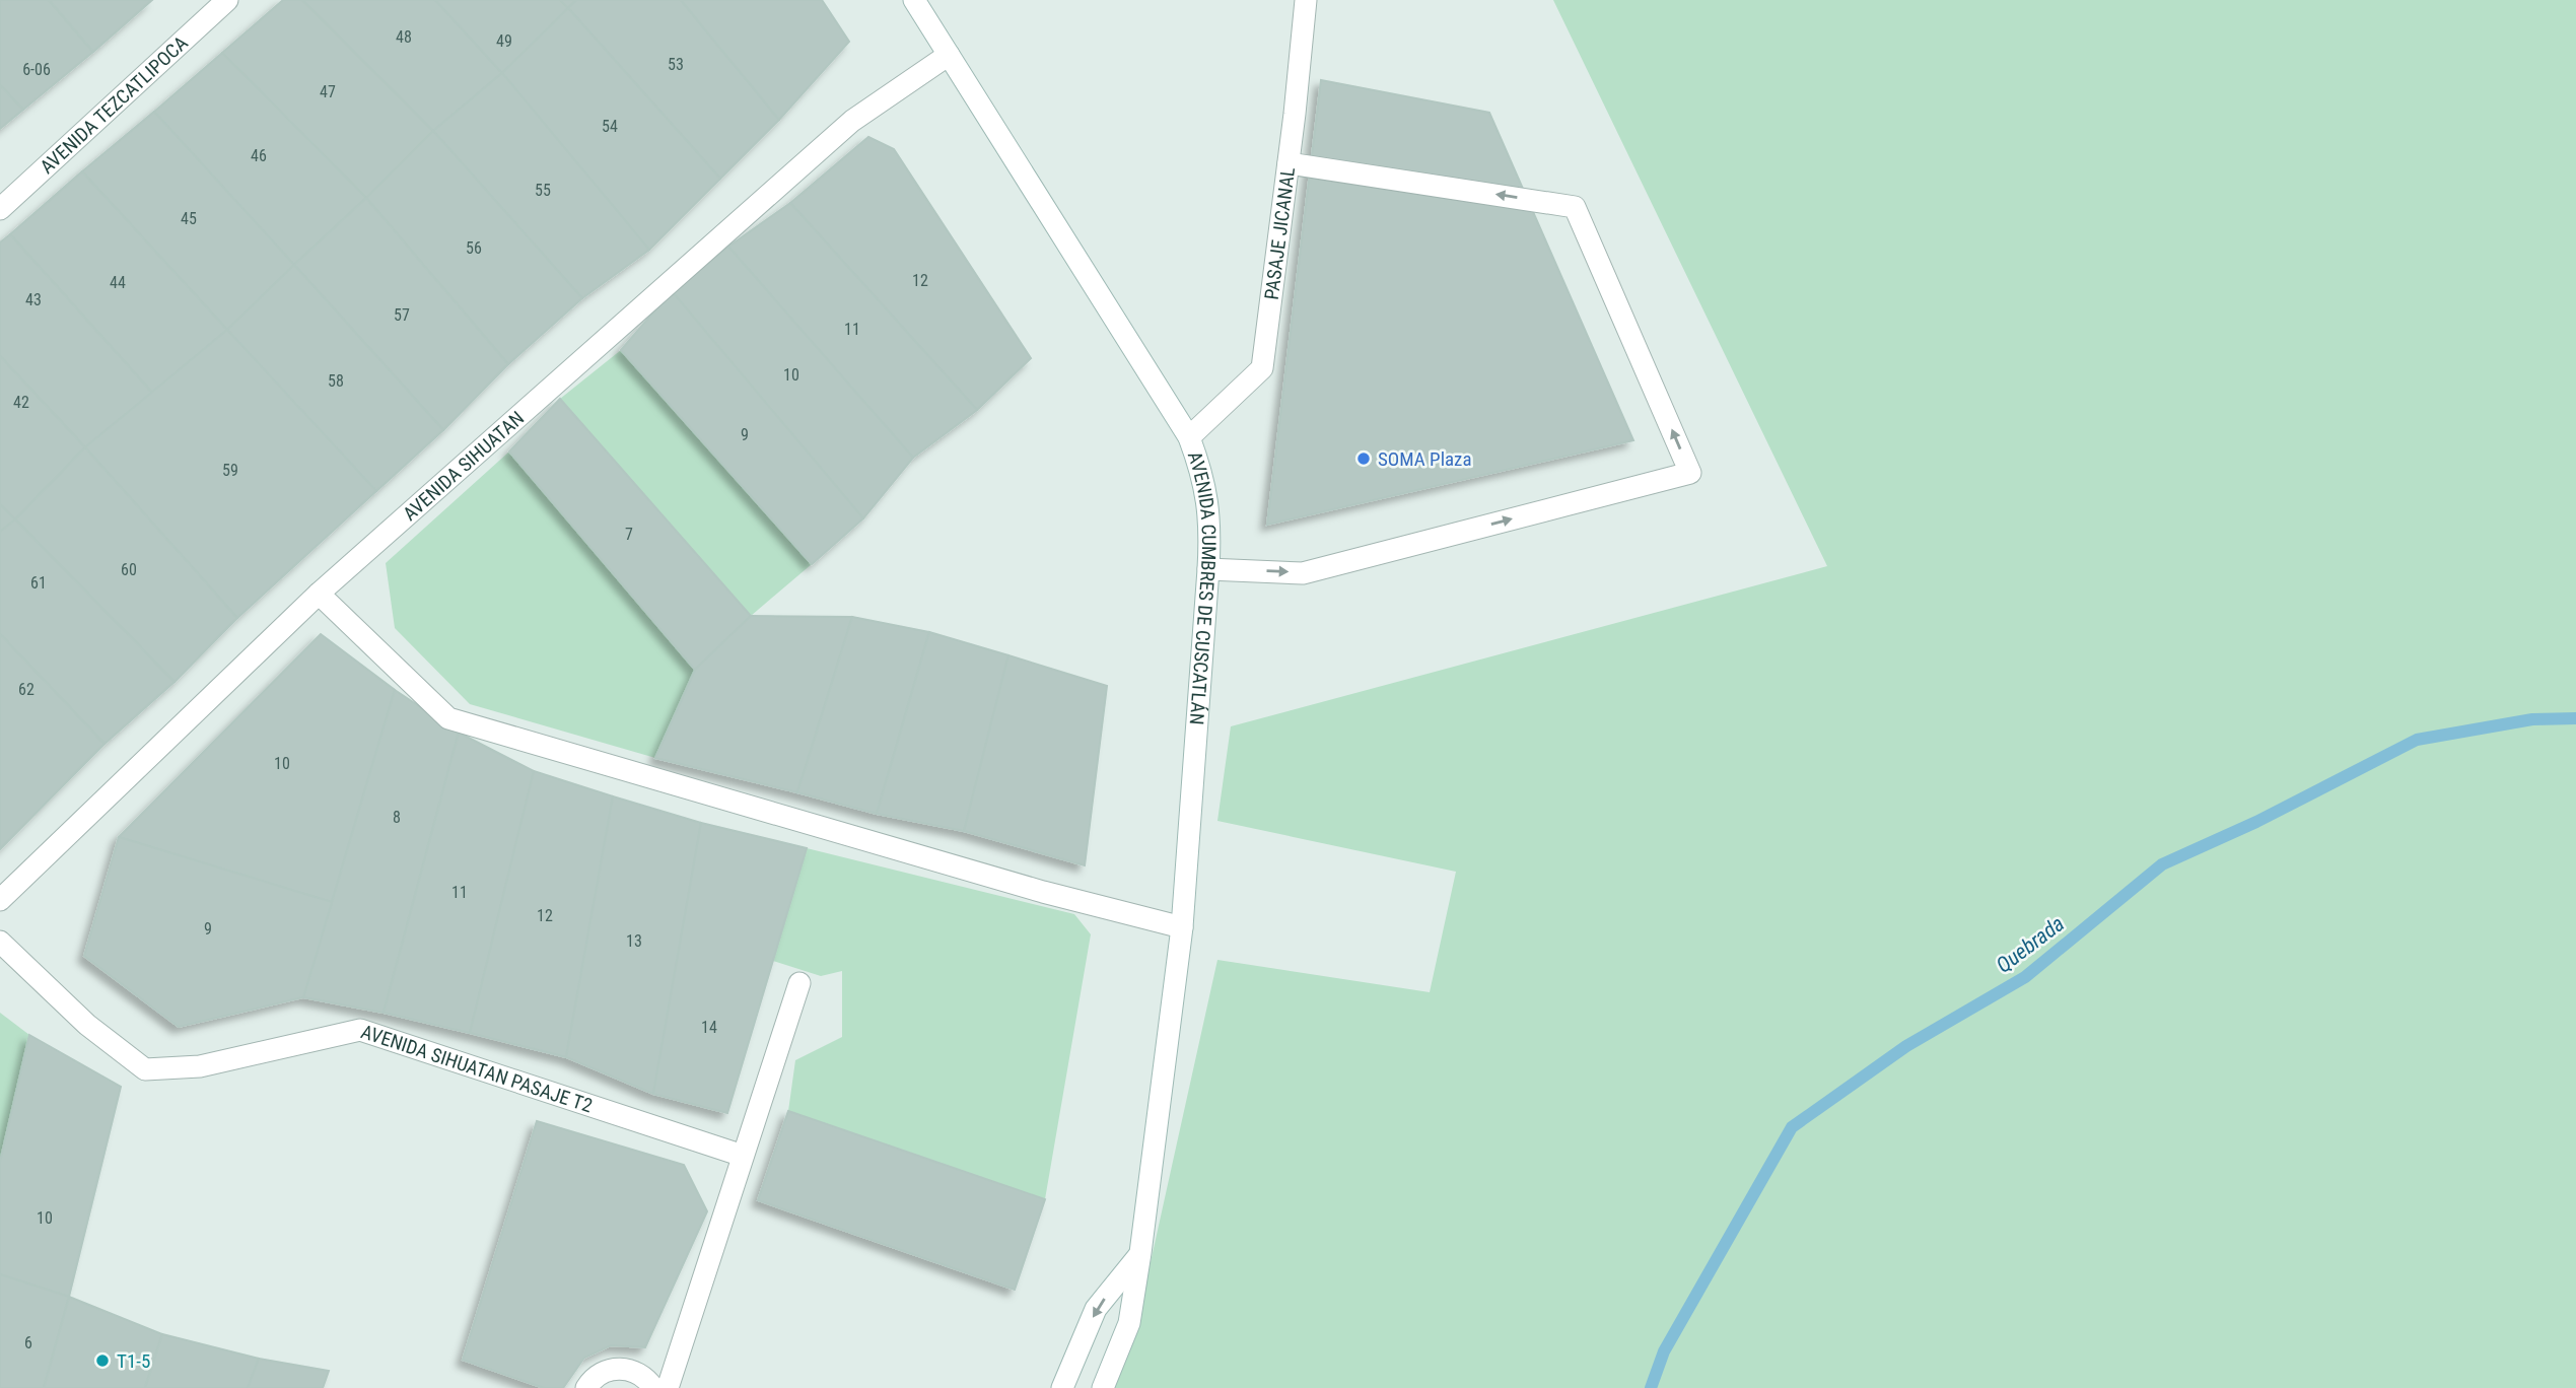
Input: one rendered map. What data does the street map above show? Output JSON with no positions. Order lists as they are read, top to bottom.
{
  "streets": {
    "street": [
      "AVENIDA TEZCATLIPOCA",
      "PASAJE JICANAL",
      "AVENIDA SIHUATAN",
      "AVENIDA CUMBRES DE CUSCATLÁN",
      "AVENIDA SIHUATAN PASAJE T2"
    ]
  },
  "crossings": [
    ["PASAJE JICANAL", "AVENIDA CUMBRES DE CUSCATLÁN"],
    ["AVENIDA SIHUATAN", "AVENIDA CUMBRES DE CUSCATLÁN"]
  ],
  "water": ["Quebrada"],
  "places": ["SOMA Plaza", "T1-5"],
  "house_numbers": [
    "48",
    "49",
    "53",
    "6-06",
    "47",
    "54",
    "46",
    "55",
    "45",
    "56",
    "12",
    "44",
    "43",
    "57",
    "11",
    "10",
    "58",
    "42",
    "9",
    "59",
    "7",
    "60",
    "61",
    "62",
    "10",
    "8",
    "11",
    "12",
    "9",
    "13",
    "14",
    "10",
    "6"
  ]
}
